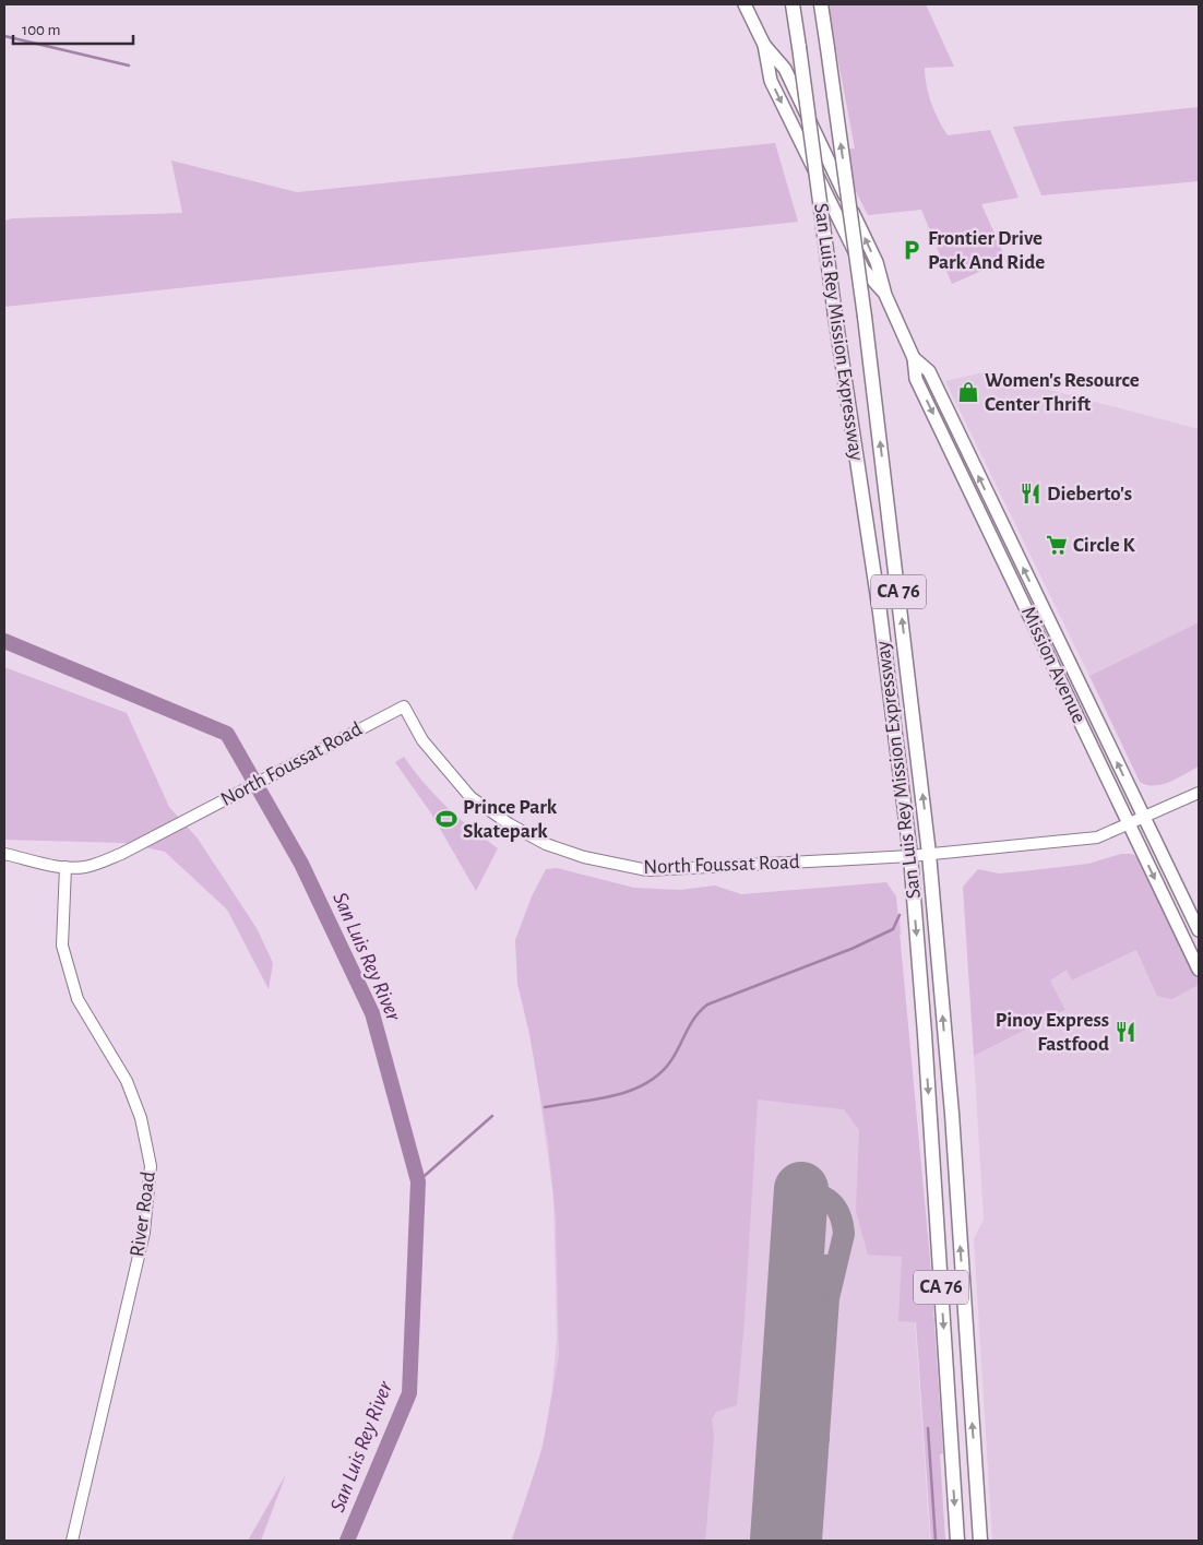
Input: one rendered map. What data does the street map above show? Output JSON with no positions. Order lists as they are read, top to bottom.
{
  "streets": {
    "highway": ["San Luis Rey Mission Expressway", "CA 76"],
    "main road": ["Mission Avenue", "North Foussat Road", "River Road"]
  },
  "crossings": [
    ["San Luis Rey Mission Expressway", "North Foussat Road"],
    ["Mission Avenue", "North Foussat Road"],
    ["North Foussat Road", "River Road"]
  ],
  "water": ["San Luis Rey River"],
  "places": {
    "parking": ["Frontier Drive Park And Ride"],
    "shop": ["Women's Resource Center Thrift"],
    "restaurant": ["Dieberto's", "Pinoy Express Fastfood"],
    "supermarket": ["Circle K"],
    "sports": ["Prince Park Skatepark"]
  },
  "scale_bar": "100 m"
}
